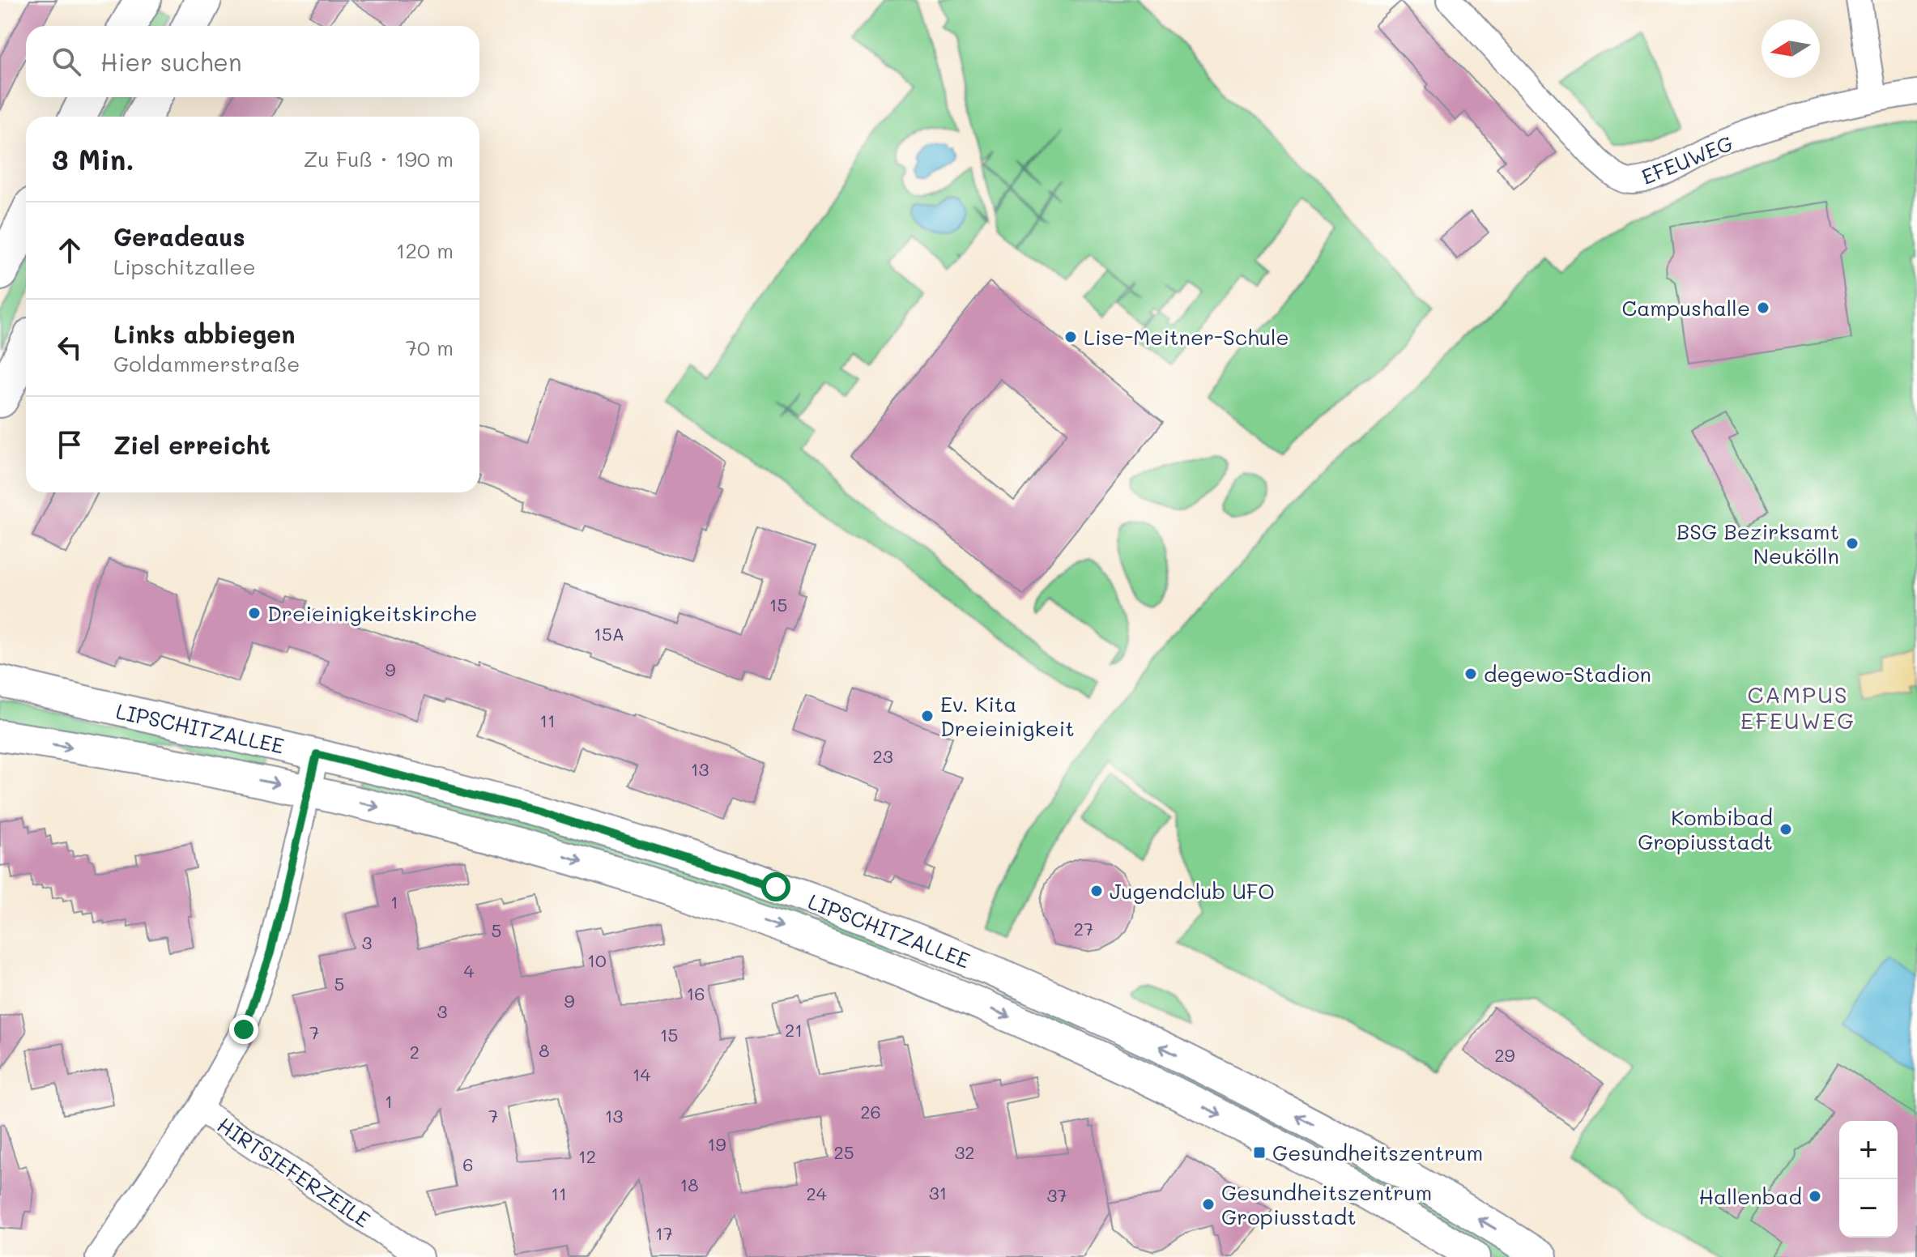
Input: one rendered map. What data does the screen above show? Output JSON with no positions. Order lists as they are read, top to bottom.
{
  "streets": {
    "street": ["EFEUWEG", "LIPSCHITZALLEE", "HIRTSIEFERZEILE"]
  },
  "districts": ["CAMPUS EFEUWEG"],
  "places": {
    "other": [
      "Campushalle",
      "Lise-Meitner-Schule",
      "BSG Bezirksamt Neukölln",
      "Dreieinigkeitskirche",
      "degewo-Stadion",
      "Ev. Kita Dreieinigkeit",
      "Kombibad Gropiusstadt",
      "Jugendclub UFO",
      "Hallenbad",
      "Gesundheitszentrum Gropiusstadt"
    ],
    "transit": ["Gesundheitszentrum"]
  },
  "house_numbers": [
    "15",
    "15A",
    "9",
    "11",
    "23",
    "13",
    "1",
    "27",
    "5",
    "3",
    "10",
    "4",
    "5",
    "16",
    "9",
    "3",
    "21",
    "7",
    "15",
    "8",
    "2",
    "29",
    "14",
    "1",
    "26",
    "7",
    "13",
    "19",
    "25",
    "32",
    "12",
    "6",
    "18",
    "31",
    "11",
    "24",
    "37",
    "17"
  ],
  "north": "left",
  "page": {
    "search": "Hier suchen",
    "heading": ["3 Min.", "Zu Fuß · 190 m"],
    "list": [
      ["Geradeaus", "Lipschitzallee", "120 m"],
      ["Links abbiegen", "Goldammerstraße", "70 m"],
      "Ziel erreicht"
    ],
    "map_buttons": ["+", "−"]
  }
}
